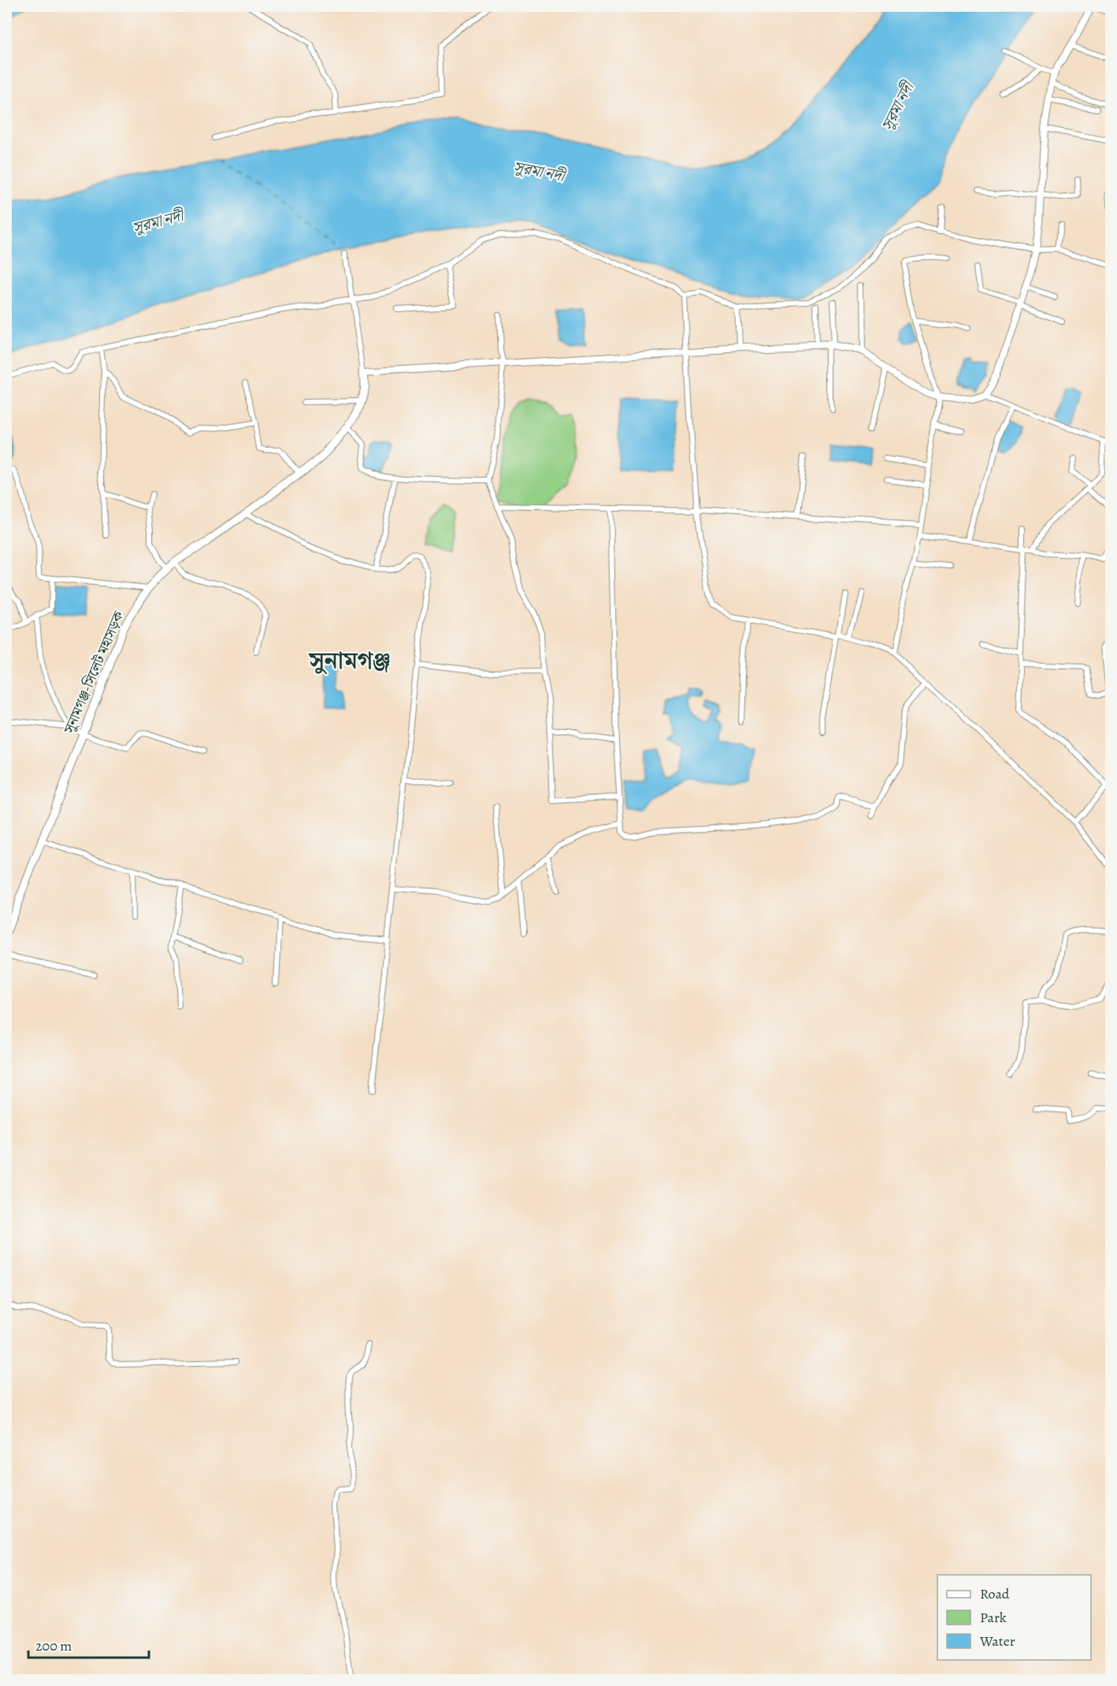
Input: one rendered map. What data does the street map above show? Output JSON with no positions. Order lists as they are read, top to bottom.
{
  "streets": {
    "main road": ["সুনামগঞ্জ-সিলেট মহাসড়ক"]
  },
  "districts": ["সুনামগঞ্জ"],
  "water": ["সুরমা নদী"],
  "legend": ["Road", "Park", "Water"],
  "scale_bar": "200 m"
}
